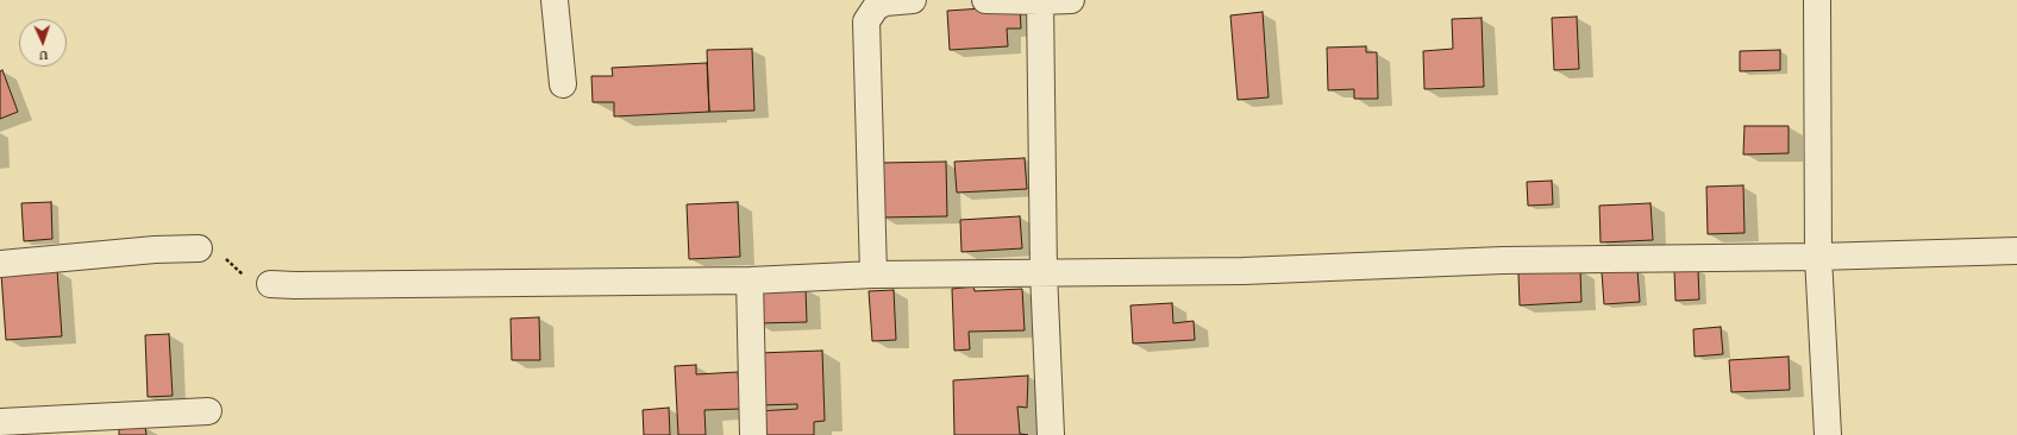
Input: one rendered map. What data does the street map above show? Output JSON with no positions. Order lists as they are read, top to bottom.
{
  "north": "bottom"
}
